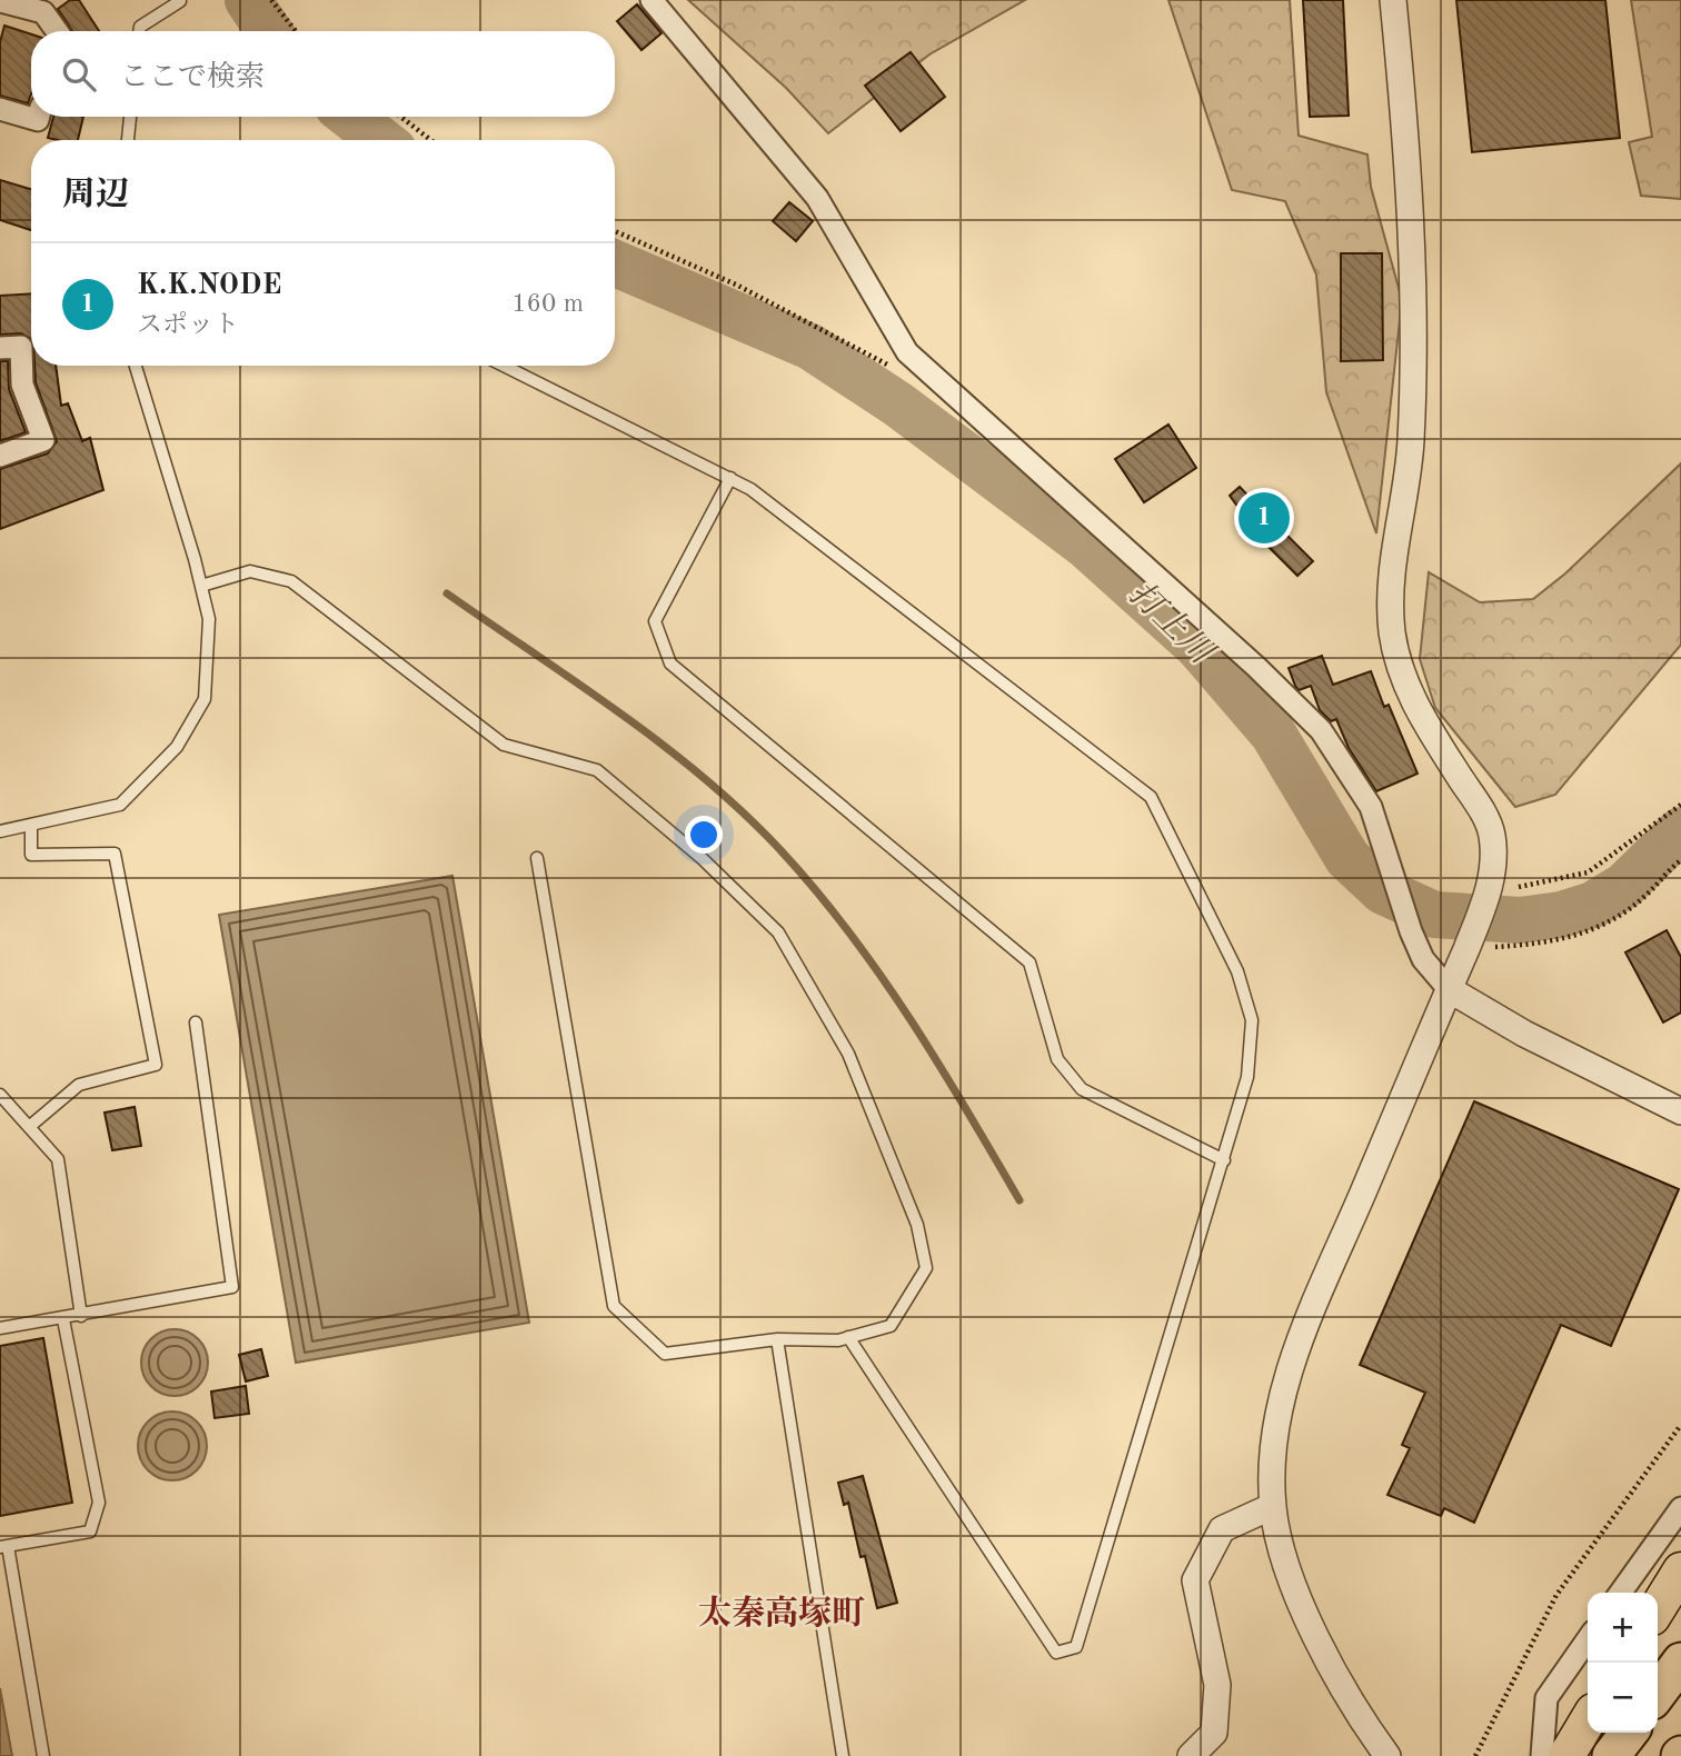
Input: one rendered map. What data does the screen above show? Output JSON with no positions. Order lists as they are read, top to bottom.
{
  "districts": ["太秦高塚町"],
  "water": ["打上川"],
  "page": {
    "search": "ここで検索",
    "heading": "周辺",
    "list": [
      {
        "mark": "1",
        "name": "K.K.NODE",
        "note": "スポット",
        "value": "160 m"
      }
    ],
    "pins": "1",
    "map_buttons": ["+", "−"]
  }
}
